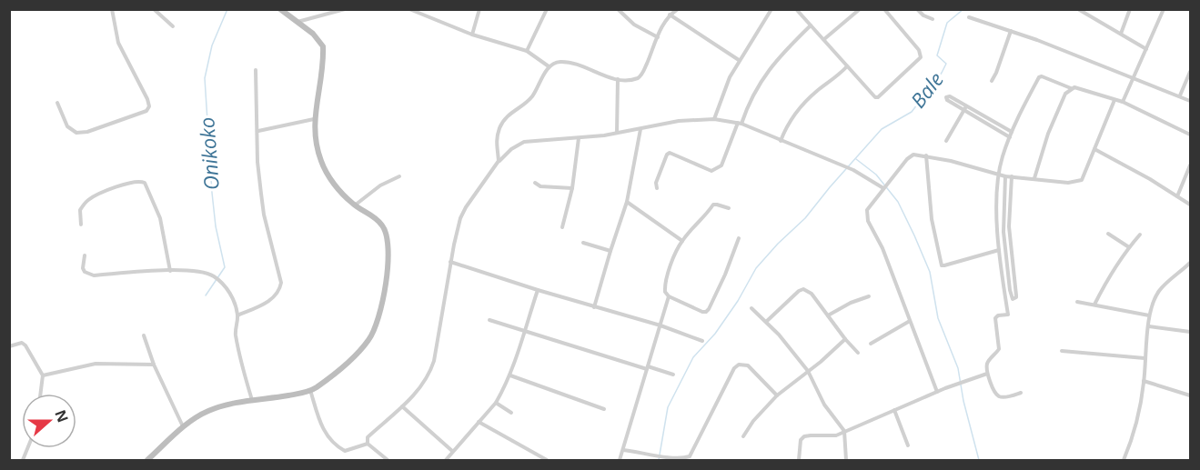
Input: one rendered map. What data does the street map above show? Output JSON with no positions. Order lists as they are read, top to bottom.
{
  "water": ["Bale", "Onikoko"],
  "north": "right"
}
